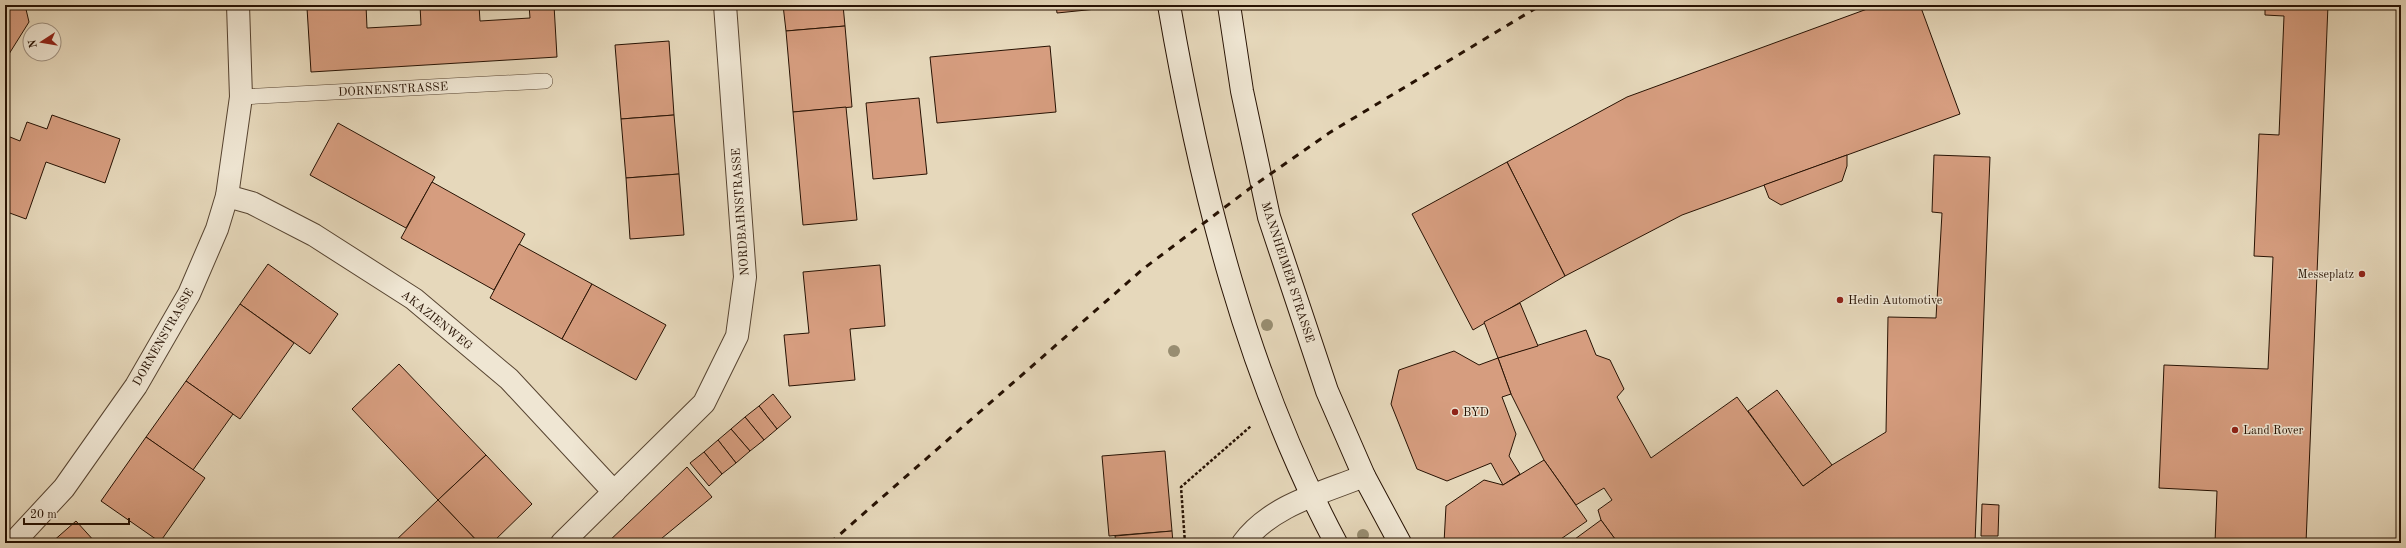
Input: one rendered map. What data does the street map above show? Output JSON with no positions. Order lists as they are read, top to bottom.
{
  "streets": {
    "street": [
      "DORNENSTRASSE",
      "NORDBAHNSTRASSE",
      "MANNHEIMER STRASSE",
      "AKAZIENWEG"
    ]
  },
  "crossings": [
    ["DORNENSTRASSE", "AKAZIENWEG"],
    ["NORDBAHNSTRASSE", "AKAZIENWEG"]
  ],
  "places": [
    "Messeplatz",
    "Hedin Automotive",
    "BYD",
    "Land Rover"
  ],
  "scale_bar": "20 m",
  "north": "left"
}
